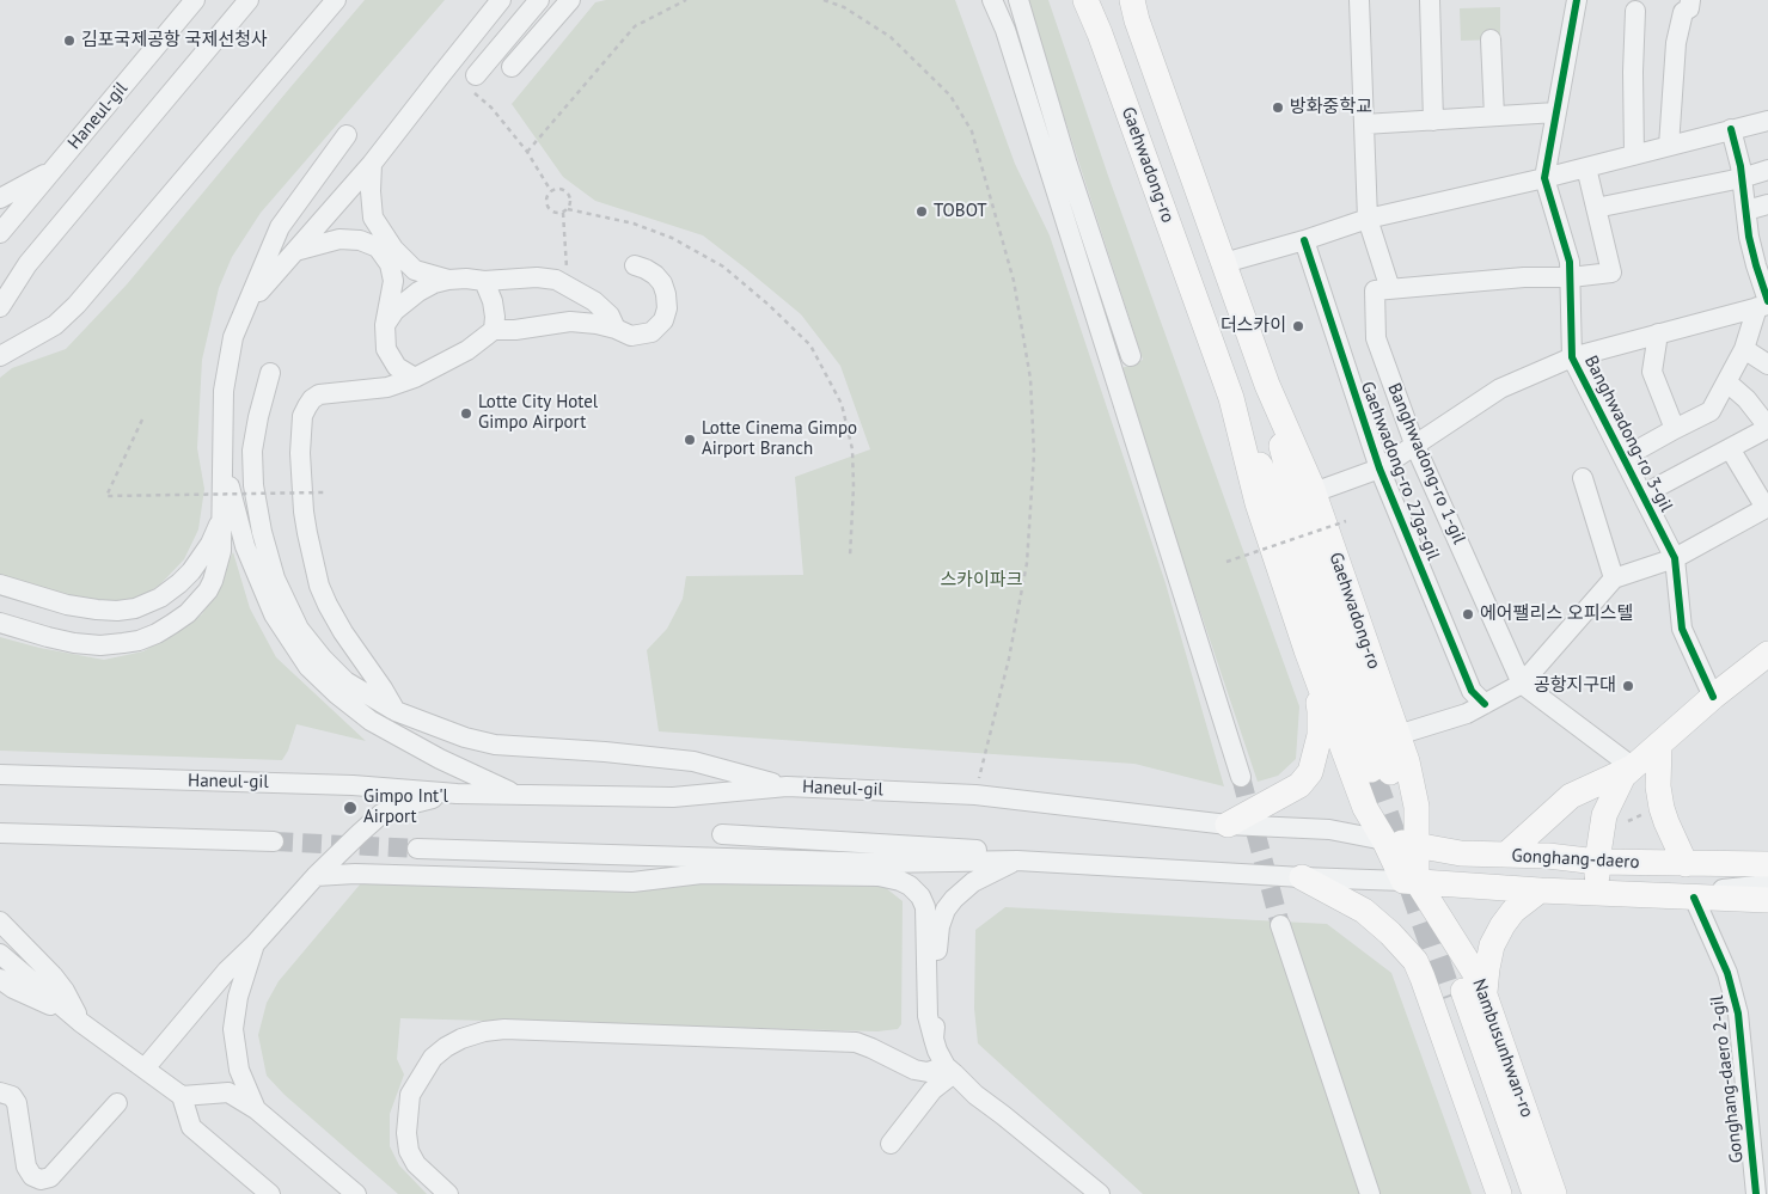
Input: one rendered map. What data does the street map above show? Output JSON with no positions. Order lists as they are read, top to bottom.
{
  "streets": {
    "main road": ["Gaehwadong-ro", "Gonghang-daero", "Nambusunhwan-ro"],
    "street": [
      "Haneul-gil",
      "Banghwadong-ro 3-gil",
      "Banghwadong-ro 1-gil",
      "Gaehwadong-ro 27ga-gil",
      "Gonghang-daero 2-gil"
    ]
  },
  "crossings": [
    ["Haneul-gil", "Gaehwadong-ro"],
    ["Haneul-gil", "Gonghang-daero"],
    ["Haneul-gil", "Nambusunhwan-ro"],
    ["Gaehwadong-ro", "Gonghang-daero"],
    ["Gaehwadong-ro", "Nambusunhwan-ro"],
    ["Gonghang-daero", "Nambusunhwan-ro"],
    ["Gonghang-daero", "Gonghang-daero 2-gil"]
  ],
  "parks": ["스카이파크"],
  "places": [
    "김포국제공항 국제선청사",
    "방화중학교",
    "TOBOT",
    "더스카이",
    "Lotte City Hotel Gimpo Airport",
    "Lotte Cinema Gimpo Airport Branch",
    "에어팰리스 오피스텔",
    "공항지구대",
    "Gimpo Int'l Airport"
  ]
}
